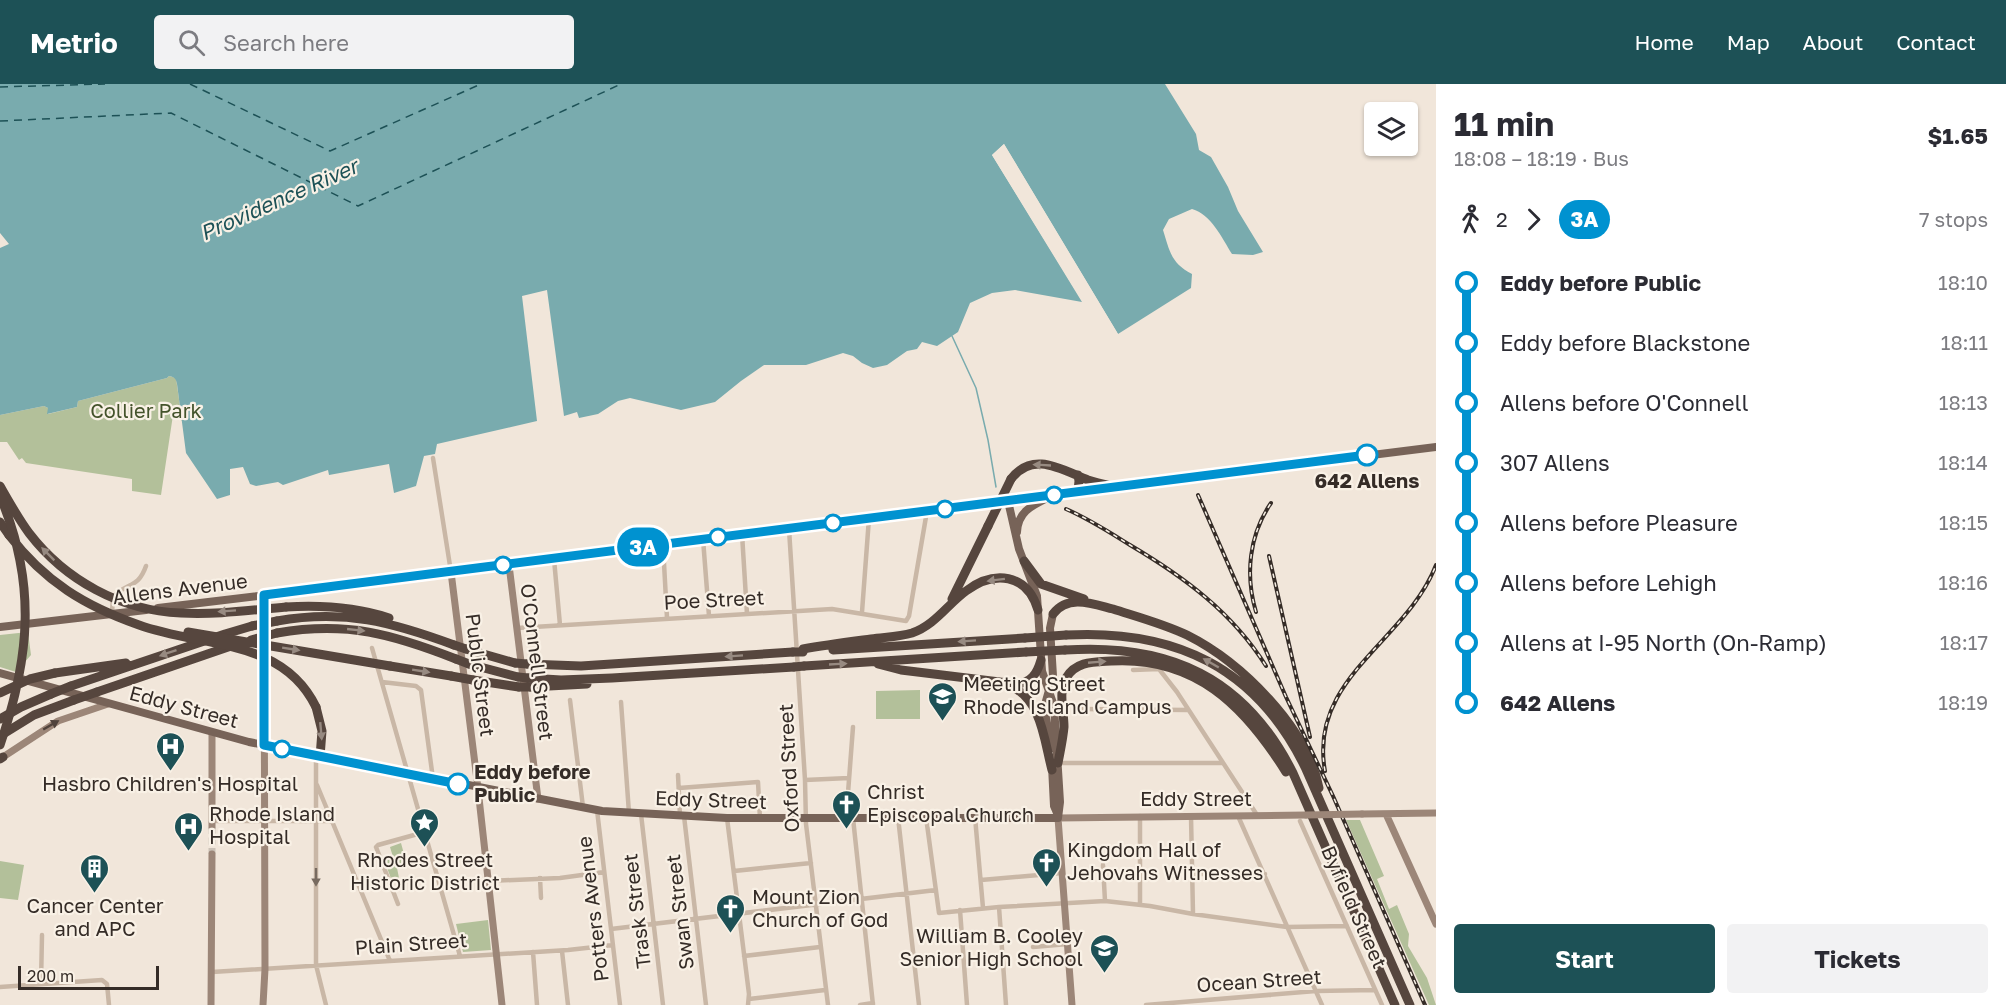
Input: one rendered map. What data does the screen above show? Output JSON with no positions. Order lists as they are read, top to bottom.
{
  "streets": {
    "main road": ["Allens Avenue", "Eddy Street"],
    "street": [
      "Poe Street",
      "O'Connell Street",
      "Public Street",
      "Oxford Street",
      "Byfield Street",
      "Potters Avenue",
      "Trask Street",
      "Swan Street",
      "Plain Street",
      "Ocean Street"
    ]
  },
  "crossings": [
    ["Allens Avenue", "Poe Street"],
    ["Allens Avenue", "O'Connell Street"],
    ["Allens Avenue", "Public Street"],
    ["Allens Avenue", "Oxford Street"],
    ["Poe Street", "O'Connell Street"],
    ["Poe Street", "Oxford Street"],
    ["O'Connell Street", "Eddy Street"],
    ["Public Street", "Eddy Street"],
    ["Public Street", "Plain Street"],
    ["Eddy Street", "Oxford Street"],
    ["Eddy Street", "Potters Avenue"],
    ["Eddy Street", "Trask Street"],
    ["Eddy Street", "Swan Street"],
    ["Byfield Street", "Ocean Street"],
    ["Potters Avenue", "Plain Street"]
  ],
  "water": ["Providence River"],
  "parks": ["Collier Park"],
  "places": {
    "other": ["642 Allens", "Eddy before Public"],
    "school or university": ["Meeting Street Rhode Island Campus", "William B. Cooley Senior High School"],
    "hospital": ["Hasbro Children's Hospital", "Rhode Island Hospital"],
    "church": ["Christ Episcopal Church", "Kingdom Hall of Jehovahs Witnesses", "Mount Zion Church of God"],
    "place": ["Rhodes Street Historic District"],
    "building": ["Cancer Center and APC"]
  },
  "lines": ["bus line 3A"],
  "scale_bar": "200 m",
  "page": {
    "header": "Metrio",
    "search": "Search here",
    "nav": [
      "Home",
      "Map",
      "About",
      "Contact"
    ],
    "on_map": "3A",
    "heading": ["11 min", "18:08 – 18:19 · Bus", "$1.65"],
    "legs": ["2", "3A", "7 stops"],
    "list": [
      {
        "name": "Eddy before Public",
        "value": "18:10"
      },
      {
        "name": "Eddy before Blackstone",
        "value": "18:11"
      },
      {
        "name": "Allens before O'Connell",
        "value": "18:13"
      },
      {
        "name": "307 Allens",
        "value": "18:14"
      },
      {
        "name": "Allens before Pleasure",
        "value": "18:15"
      },
      {
        "name": "Allens before Lehigh",
        "value": "18:16"
      },
      {
        "name": "Allens at I-95 North (On-Ramp)",
        "value": "18:17"
      },
      {
        "name": "642 Allens",
        "value": "18:19"
      }
    ],
    "buttons": ["Start", "Tickets"],
    "scale": "200 m"
  }
}
